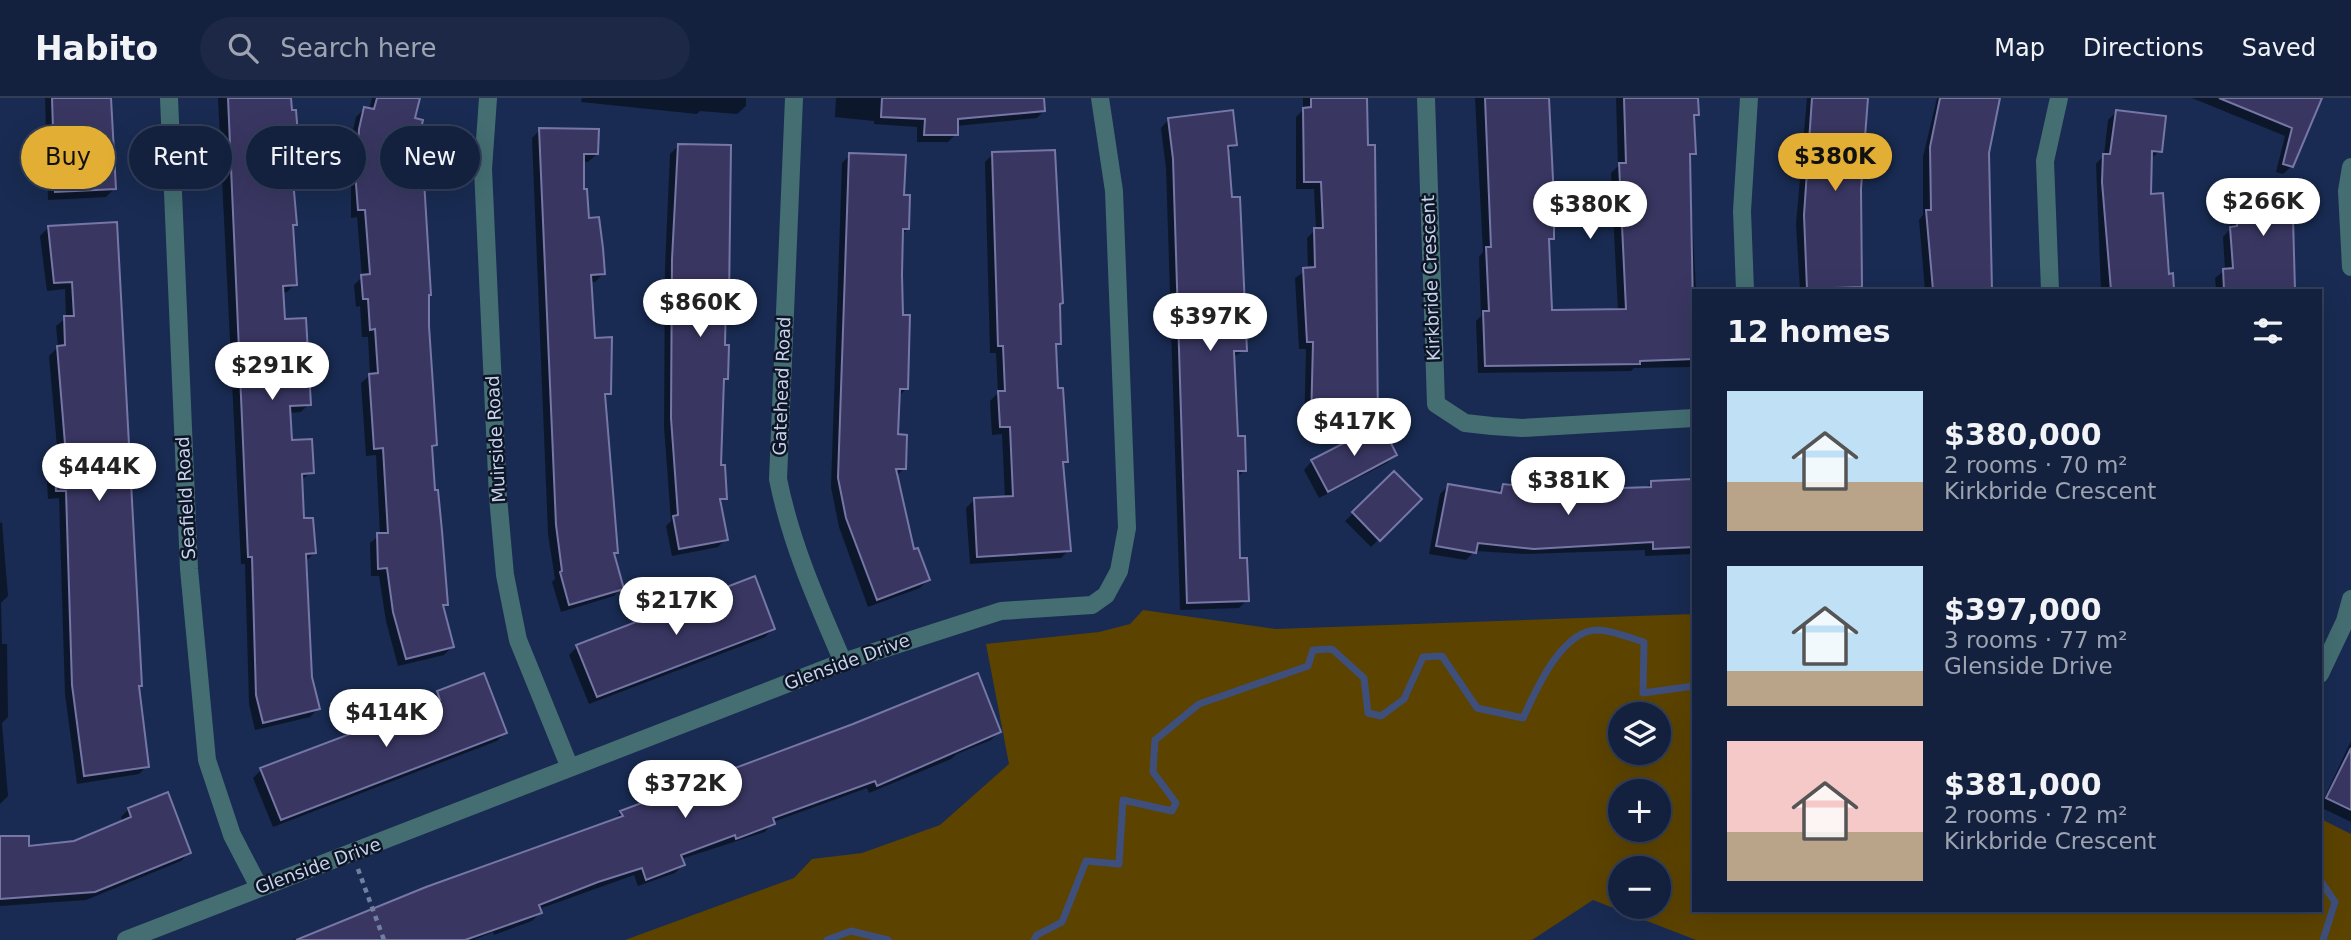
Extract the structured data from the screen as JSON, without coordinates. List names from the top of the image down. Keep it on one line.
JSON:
{"streets":{"street":["Kirkbride Crescent","Gatehead Road","Muirside Road","Seafield Road","Glenside Drive"]},"crossings":[["Gatehead Road","Glenside Drive"],["Muirside Road","Glenside Drive"],["Seafield Road","Glenside Drive"]],"page":{"header":"Habito","search":"Search here","nav":["Map","Directions","Saved"],"chip":["Buy","Rent","Filters","New"],"price":["$380K","$266K","$380K","$860K","$397K","$291K","$417K","$444K","$381K","$217K","$414K","$372K"],"heading":"12 homes","list":[{"name":"$380,000","note":"2 rooms · 70 m² · Kirkbride Crescent"},{"name":"$397,000","note":"3 rooms · 77 m² · Glenside Drive"},{"name":"$381,000","note":"2 rooms · 72 m² · Kirkbride Crescent"}],"map_buttons":["+","−"]}}
